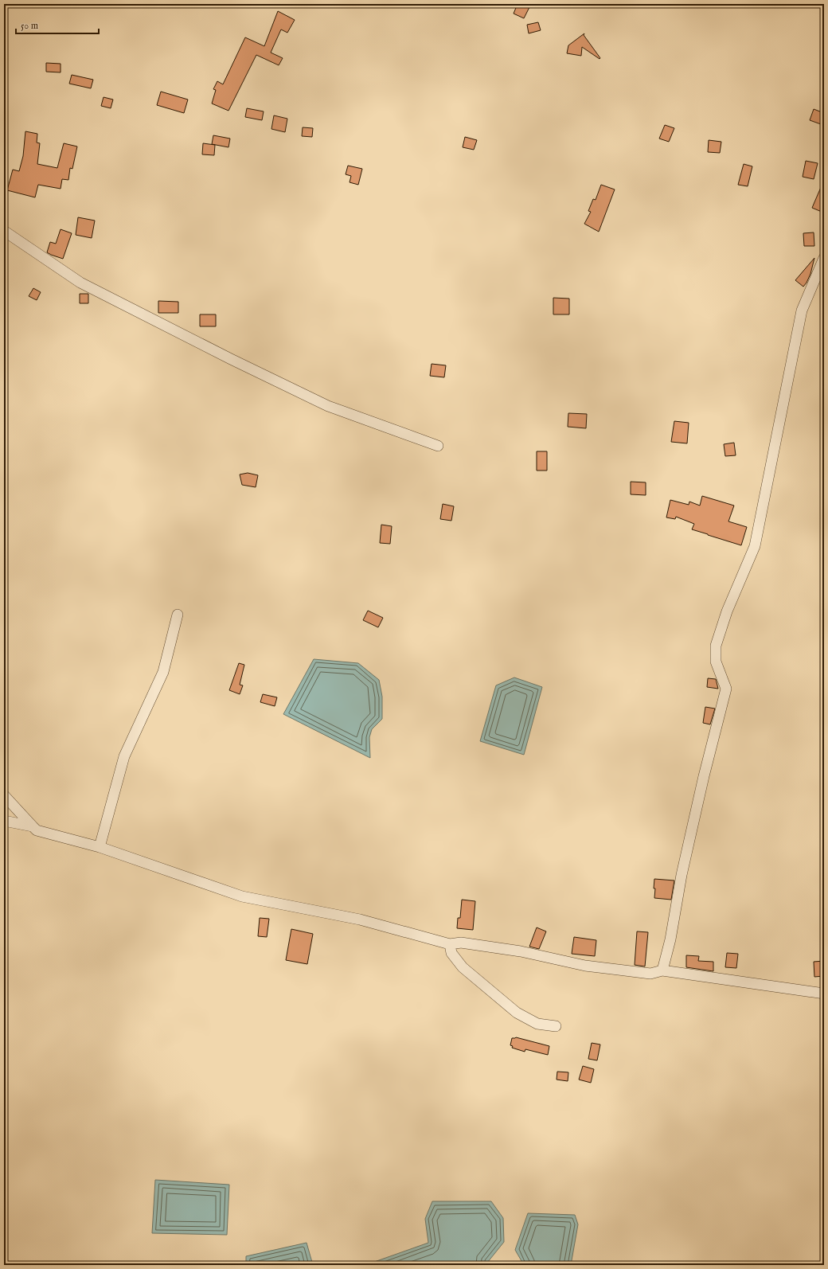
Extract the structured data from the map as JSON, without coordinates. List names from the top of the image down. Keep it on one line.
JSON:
{"scale_bar":"50 m"}
